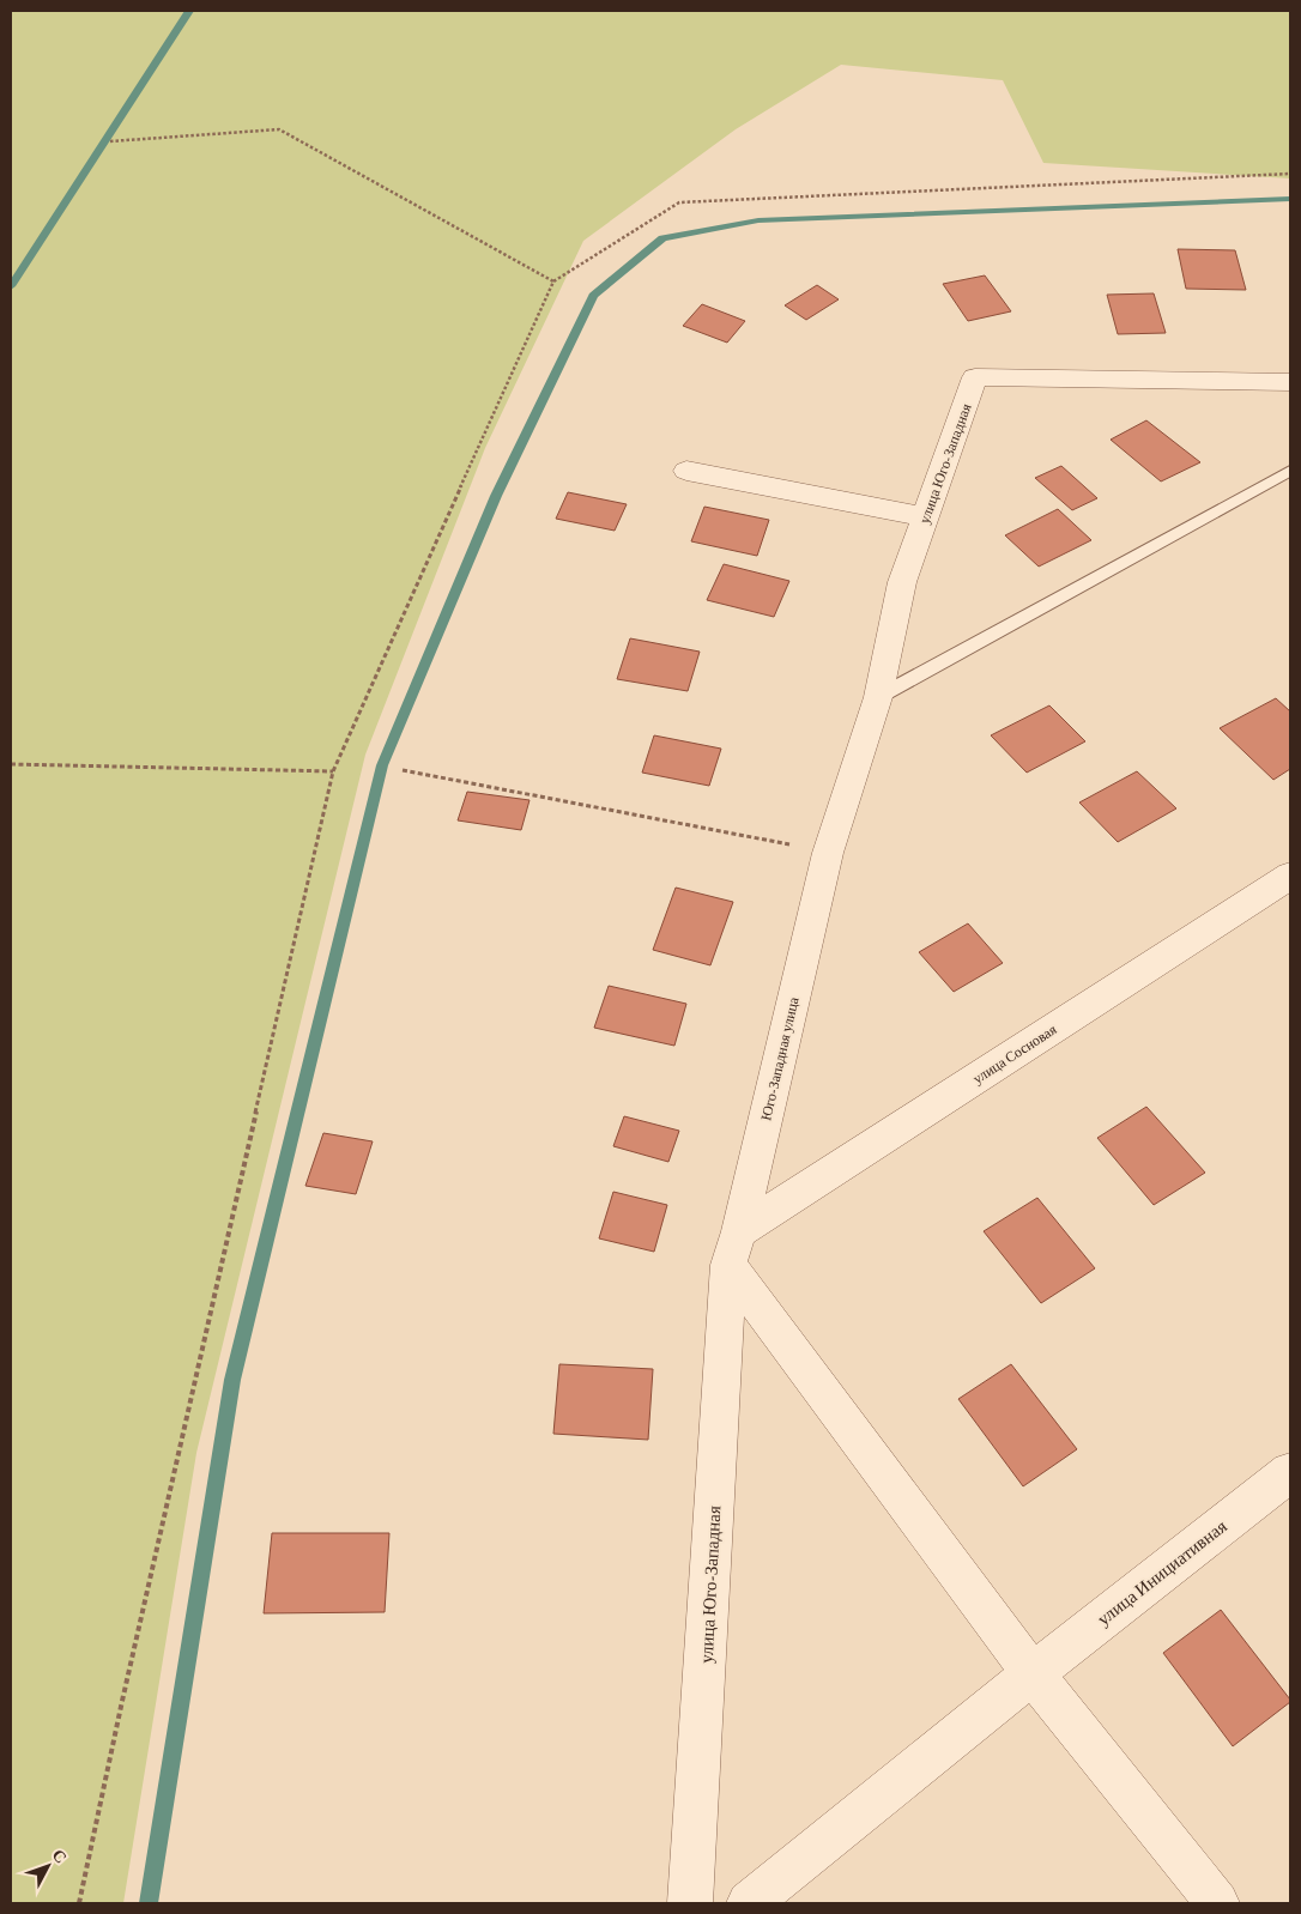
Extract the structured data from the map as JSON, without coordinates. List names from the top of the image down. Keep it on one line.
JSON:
{"streets":{"street":["улица Юго-Западная","улица Сосновая","Юго-Западная улица","улица Инициативная"]},"crossings":[["улица Юго-Западная","улица Сосновая"],["улица Юго-Западная","Юго-Западная улица"],["улица Сосновая","Юго-Западная улица"]],"north":"top right"}
